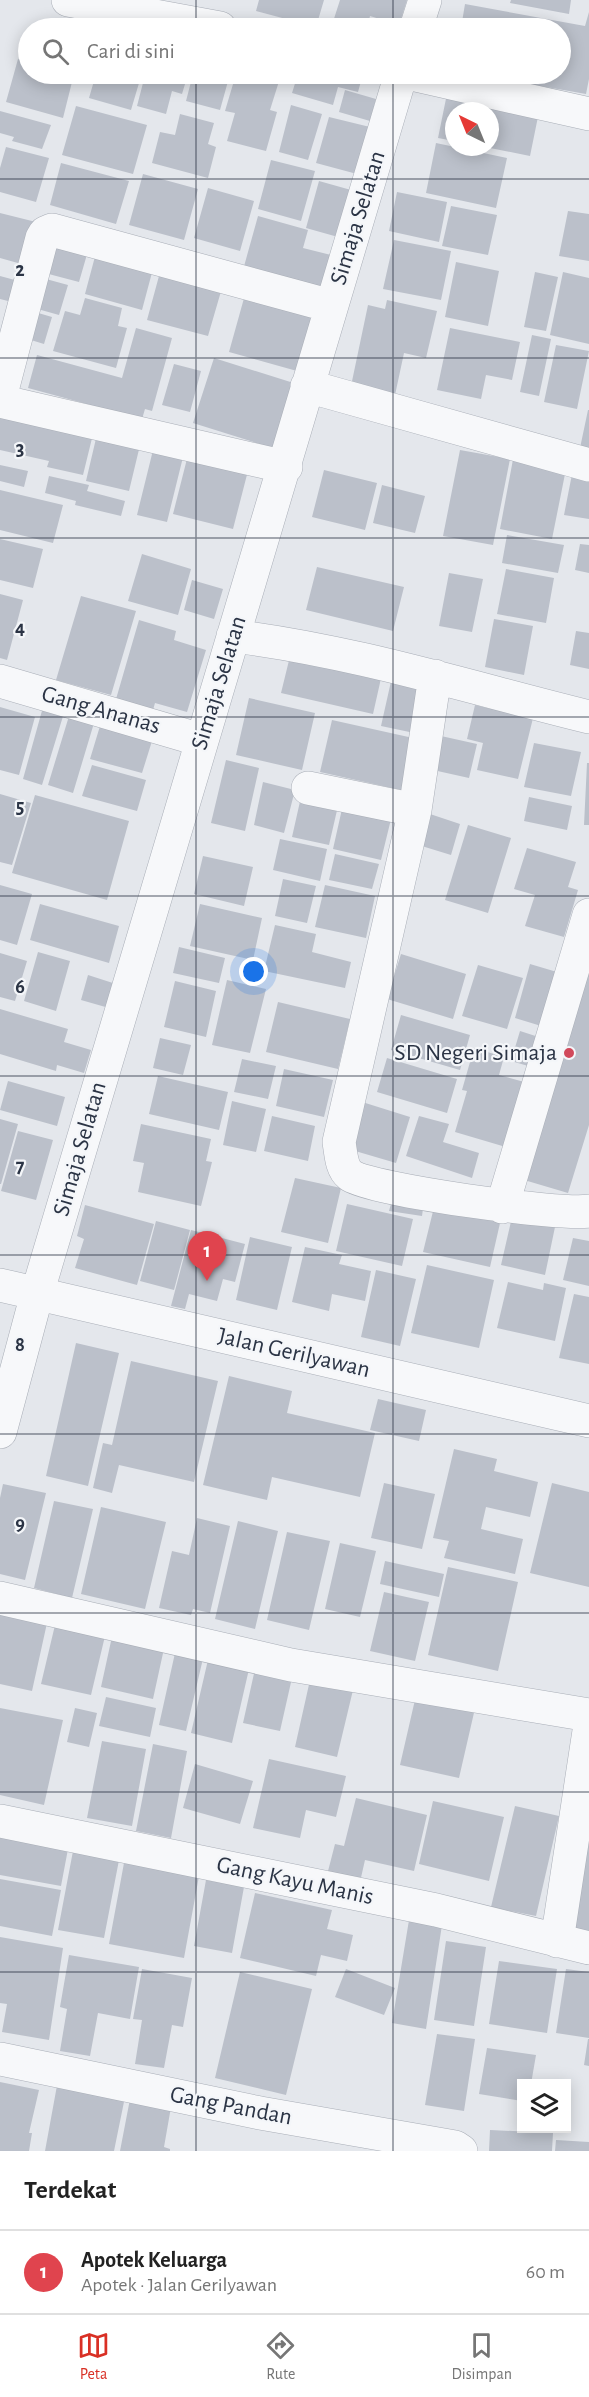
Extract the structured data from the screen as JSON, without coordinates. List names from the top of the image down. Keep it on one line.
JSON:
{"streets":{"street":["Simaja Selatan","Gang Ananas","Jalan Gerilyawan","Gang Kayu Manis","Gang Pandan"]},"crossings":[["Simaja Selatan","Gang Ananas"],["Simaja Selatan","Jalan Gerilyawan"]],"places":["SD Negeri Simaja"],"north":"top left","page":{"search":"Cari di sini","pins":"1","heading":"Terdekat","list":[{"mark":"1","name":"Apotek Keluarga","note":"Apotek · Jalan Gerilyawan","value":"60 m"}],"nav":["Peta","Rute","Disimpan"]},"grid":{"rows":["2","3","4","5","6","7","8","9"]}}
